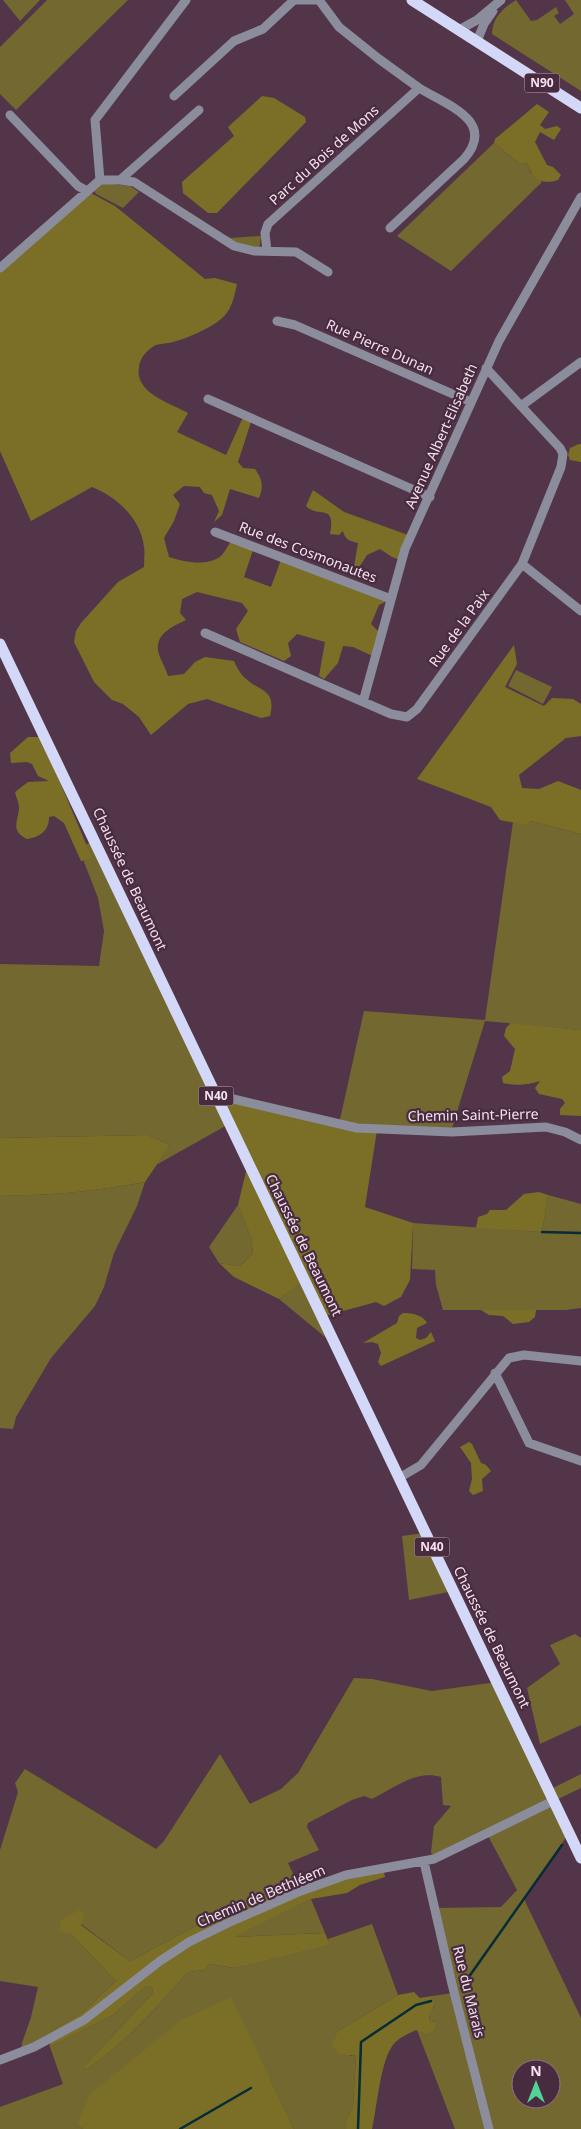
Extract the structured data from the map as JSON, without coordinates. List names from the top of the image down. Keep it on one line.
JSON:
{"streets":{"main road":["N90","Chaussée de Beaumont","N40"],"street":["Parc du Bois de Mons","Rue Pierre Dunan","Avenue Albert-Elisabeth","Rue des Cosmonautes","Rue de la Paix","Chemin Saint-Pierre","Chemin de Bethléem","Rue du Marais"]},"crossings":[["Rue Pierre Dunan","Avenue Albert-Elisabeth"],["Avenue Albert-Elisabeth","Rue des Cosmonautes"],["Avenue Albert-Elisabeth","Rue de la Paix"],["Chaussée de Beaumont","Chemin Saint-Pierre"],["Chaussée de Beaumont","Chemin de Bethléem"],["Chemin de Bethléem","Rue du Marais"]],"north":"top"}
